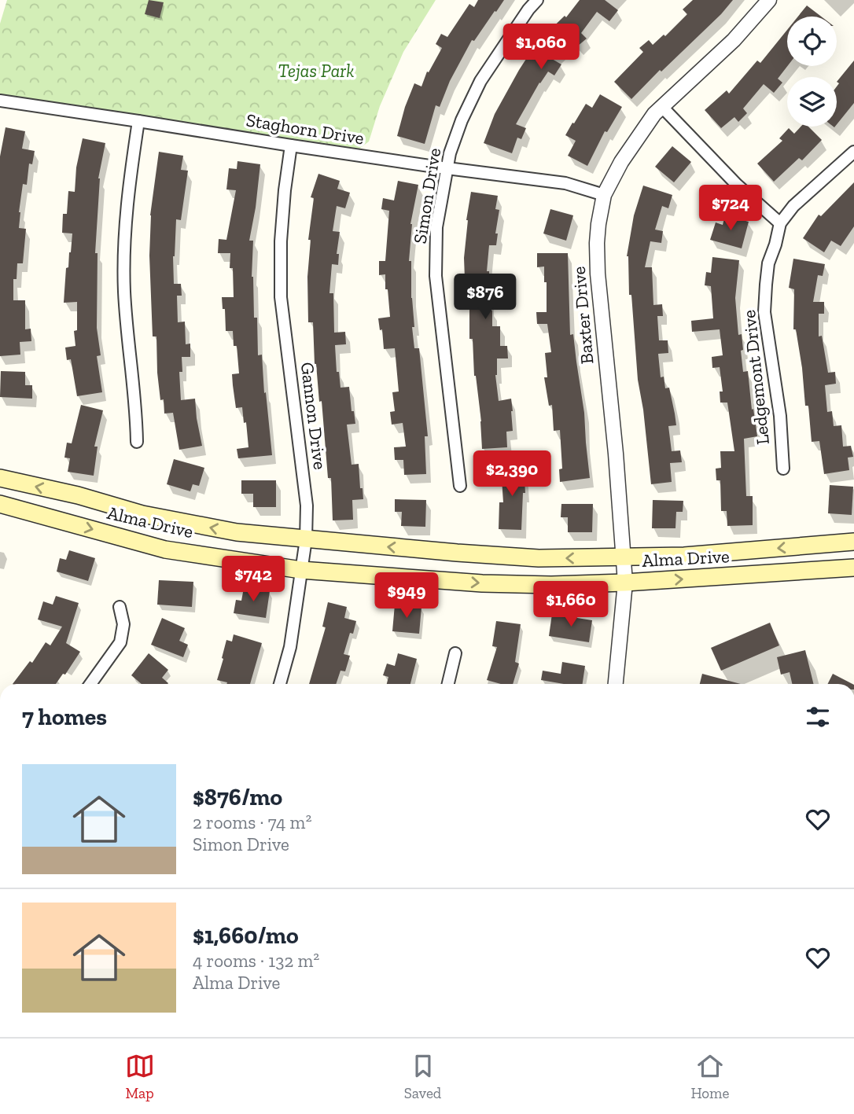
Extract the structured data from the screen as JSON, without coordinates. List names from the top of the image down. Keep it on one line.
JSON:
{"streets":{"main road":["Alma Drive"],"street":["Staghorn Drive","Simon Drive","Baxter Drive","Ledgemont Drive","Gannon Drive"]},"crossings":[["Staghorn Drive","Simon Drive"],["Staghorn Drive","Baxter Drive"],["Staghorn Drive","Gannon Drive"],["Baxter Drive","Alma Drive"],["Gannon Drive","Alma Drive"]],"parks":["Tejas Park"],"page":{"price":["$1,060","$724","$876","$2,390","$742","$949","$1,660"],"heading":"7 homes","list":[{"name":"$876/mo","note":"2 rooms · 74 m² · Simon Drive"},{"name":"$1,660/mo","note":"4 rooms · 132 m² · Alma Drive"}],"tabs":["Map","Saved","Home"]}}
